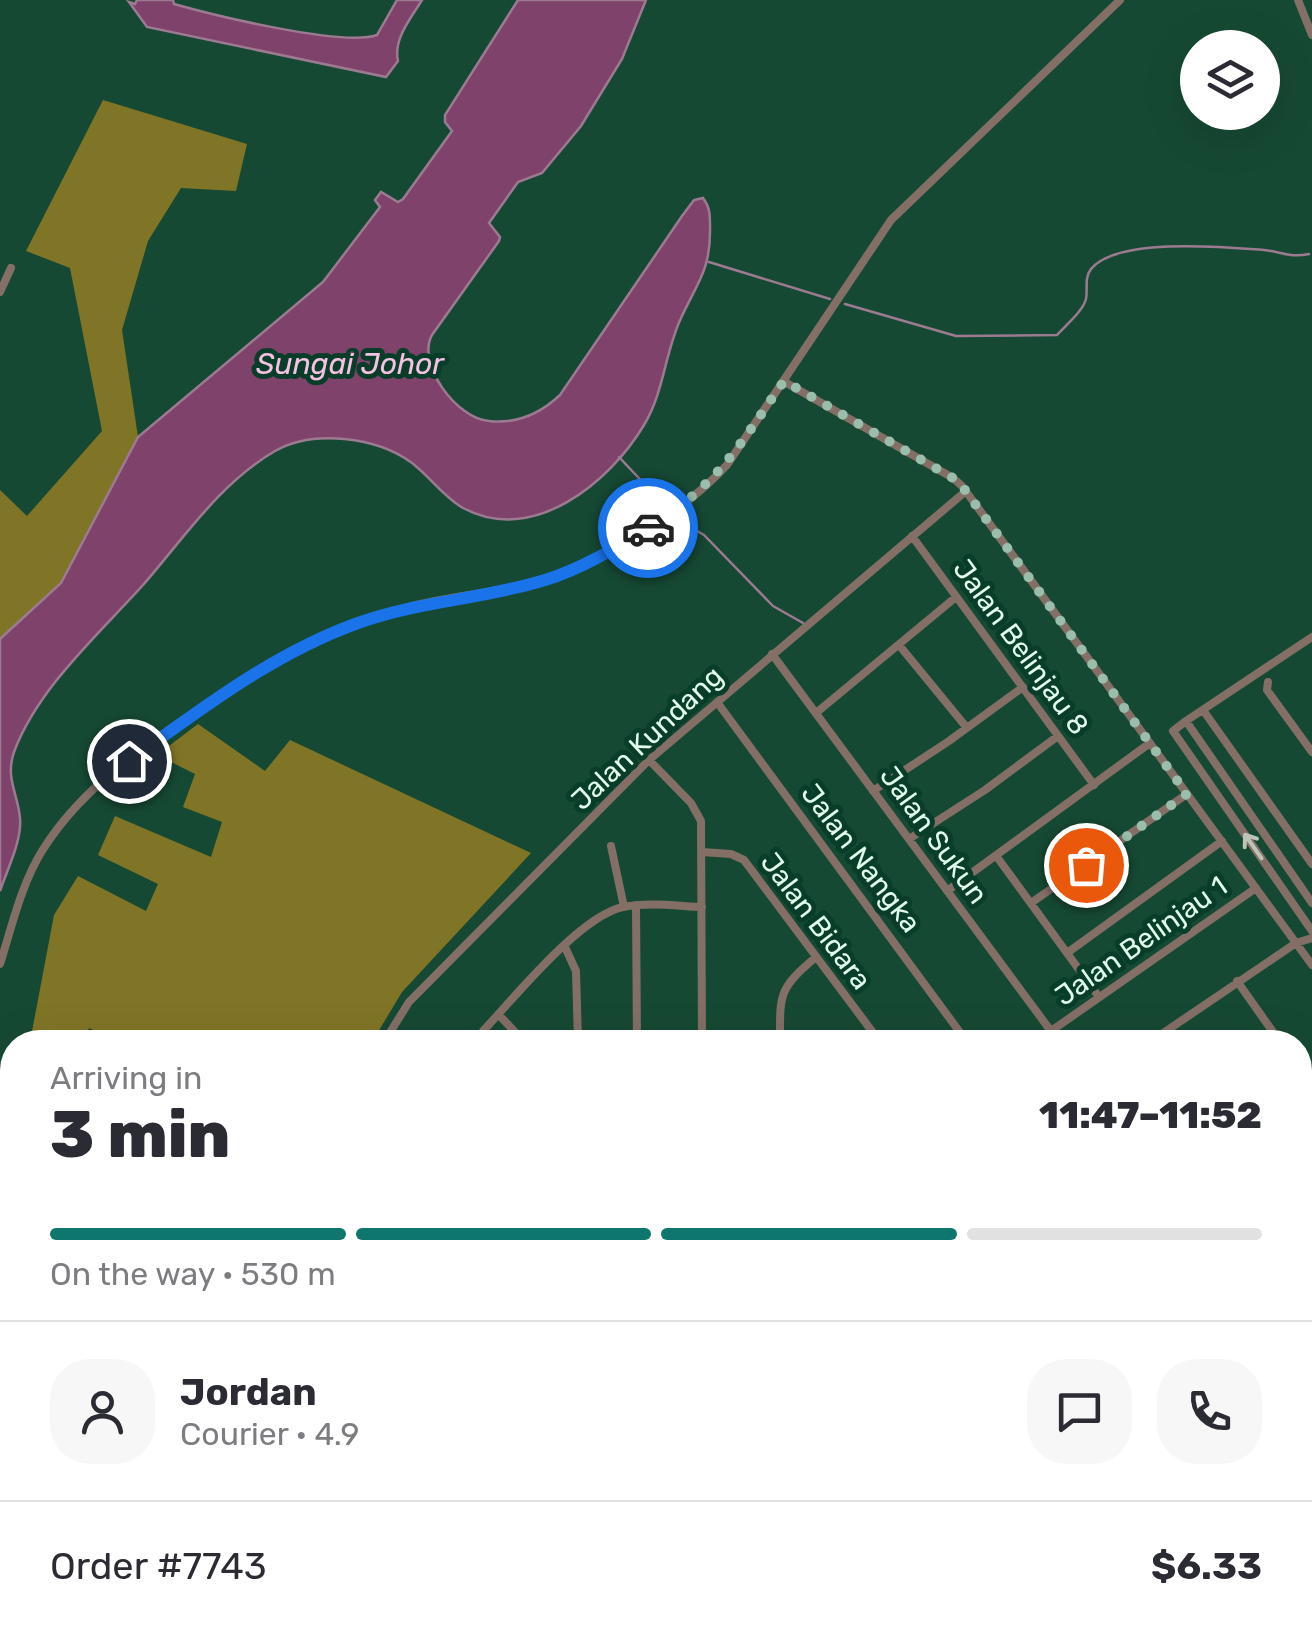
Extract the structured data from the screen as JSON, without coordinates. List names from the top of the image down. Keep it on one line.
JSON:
{"streets":{"street":["Jalan Belinjau 8","Jalan Kundang","Jalan Sukun","Jalan Nangka","Jalan Bidara","Jalan Belinjau 1"]},"crossings":[["Jalan Belinjau 8","Jalan Kundang"],["Jalan Kundang","Jalan Sukun"],["Jalan Kundang","Jalan Nangka"]],"water":["Sungai Johor"],"page":{"heading":["3 min","Arriving in","11:47–11:52"],"panel":["Jordan","Courier · 4.9","Order #7743","$6.33"],"bar":"On the way · 530 m"}}
